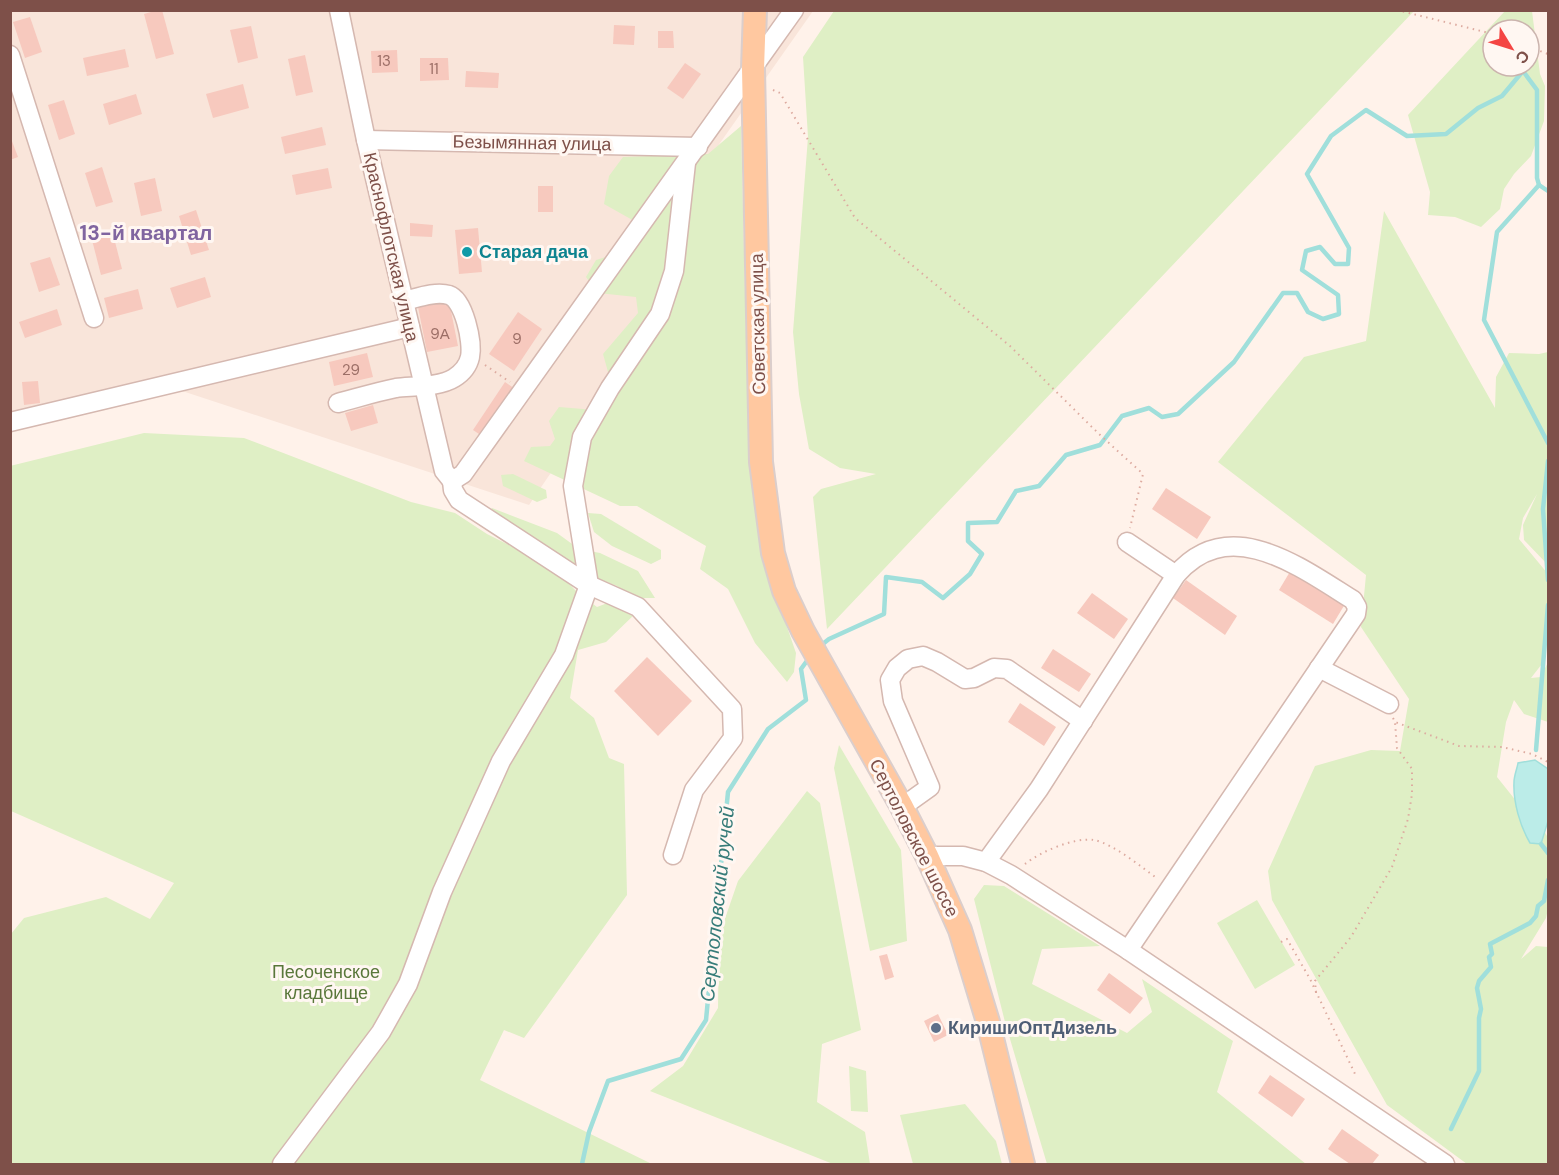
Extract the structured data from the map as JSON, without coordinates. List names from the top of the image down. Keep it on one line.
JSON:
{"streets":{"main road":["Советская улица","Сертоловское шоссе"],"street":["Безымянная улица","Краснофлотская улица"]},"crossings":[["Безымянная улица","Краснофлотская улица"],["Советская улица","Сертоловское шоссе"]],"districts":["13-й квартал"],"water":["Сертоловский ручей"],"parks":["Песоченское кладбище"],"places":["Старая дача","КиришиОптДизель"],"house_numbers":["13","11","9А","9","29"],"north":"bottom right"}
